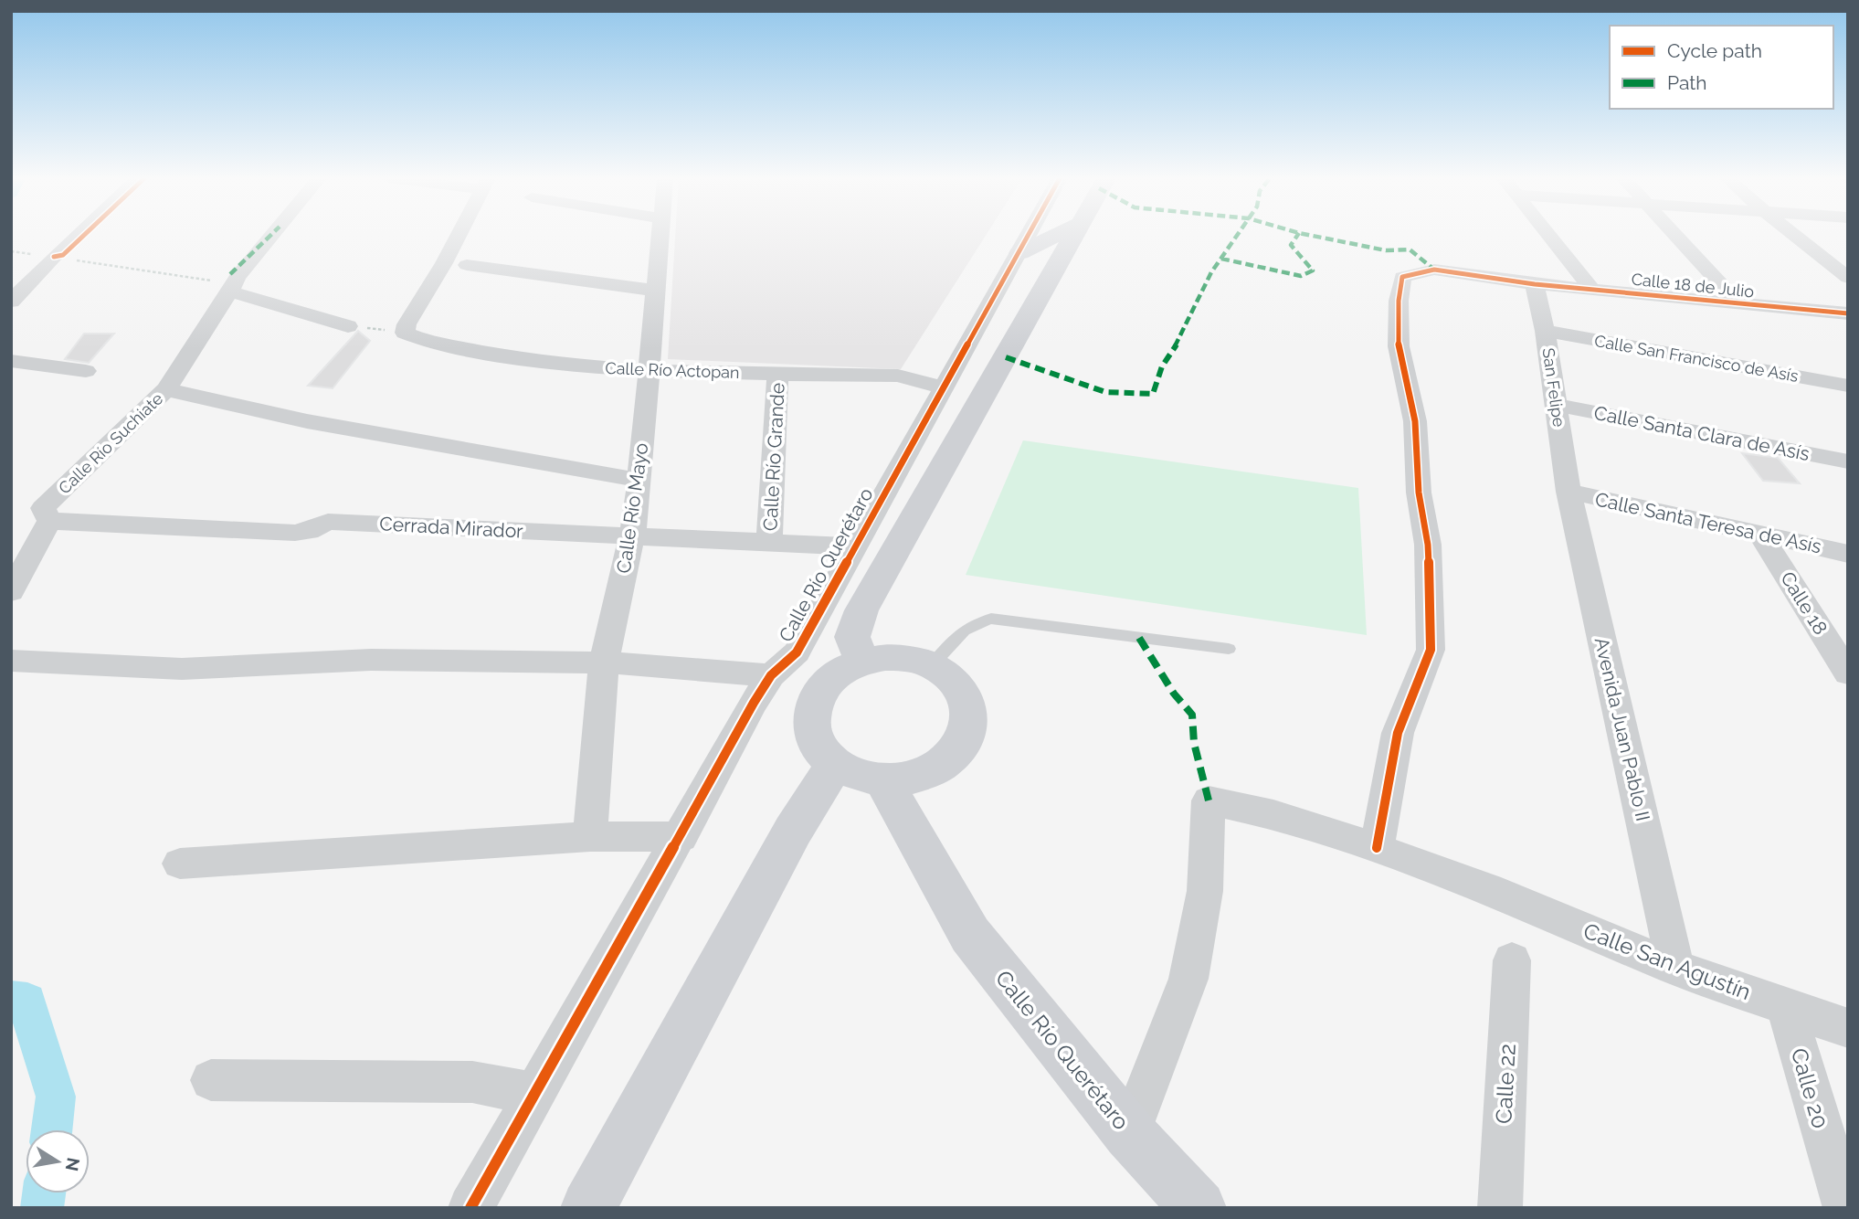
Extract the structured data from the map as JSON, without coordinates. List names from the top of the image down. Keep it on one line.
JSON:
{"streets":{"main road":["Calle Río Querétaro"],"street":["Calle 18 de Julio","Calle San Francisco de Asís","Calle Río Actopan","San Felipe","Calle Santa Clara de Asís","Calle Río Suchiate","Calle Río Grande","Calle Río Mayo","Calle Santa Teresa de Asís","Cerrada Mirador","Calle 18","Avenida Juan Pablo II","Calle San Agustín","Calle 22","Calle 20"]},"crossings":[["Calle 18 de Julio","San Felipe"],["Calle 18 de Julio","Calle San Agustín"],["Calle San Francisco de Asís","San Felipe"],["Calle Río Actopan","Calle Río Grande"],["Calle Río Actopan","Calle Río Mayo"],["Calle Río Actopan","Calle Río Querétaro"],["San Felipe","Calle Santa Clara de Asís"],["San Felipe","Calle Santa Teresa de Asís"],["San Felipe","Avenida Juan Pablo II"],["Calle Río Suchiate","Cerrada Mirador"],["Calle Río Grande","Cerrada Mirador"],["Calle Río Mayo","Cerrada Mirador"],["Calle Santa Teresa de Asís","Calle 18"],["Calle Santa Teresa de Asís","Avenida Juan Pablo II"],["Cerrada Mirador","Calle Río Querétaro"],["Calle Río Querétaro","Calle San Agustín"],["Avenida Juan Pablo II","Calle San Agustín"],["Calle San Agustín","Calle 20"]],"legend":["Cycle path","Path"],"north":"right"}
